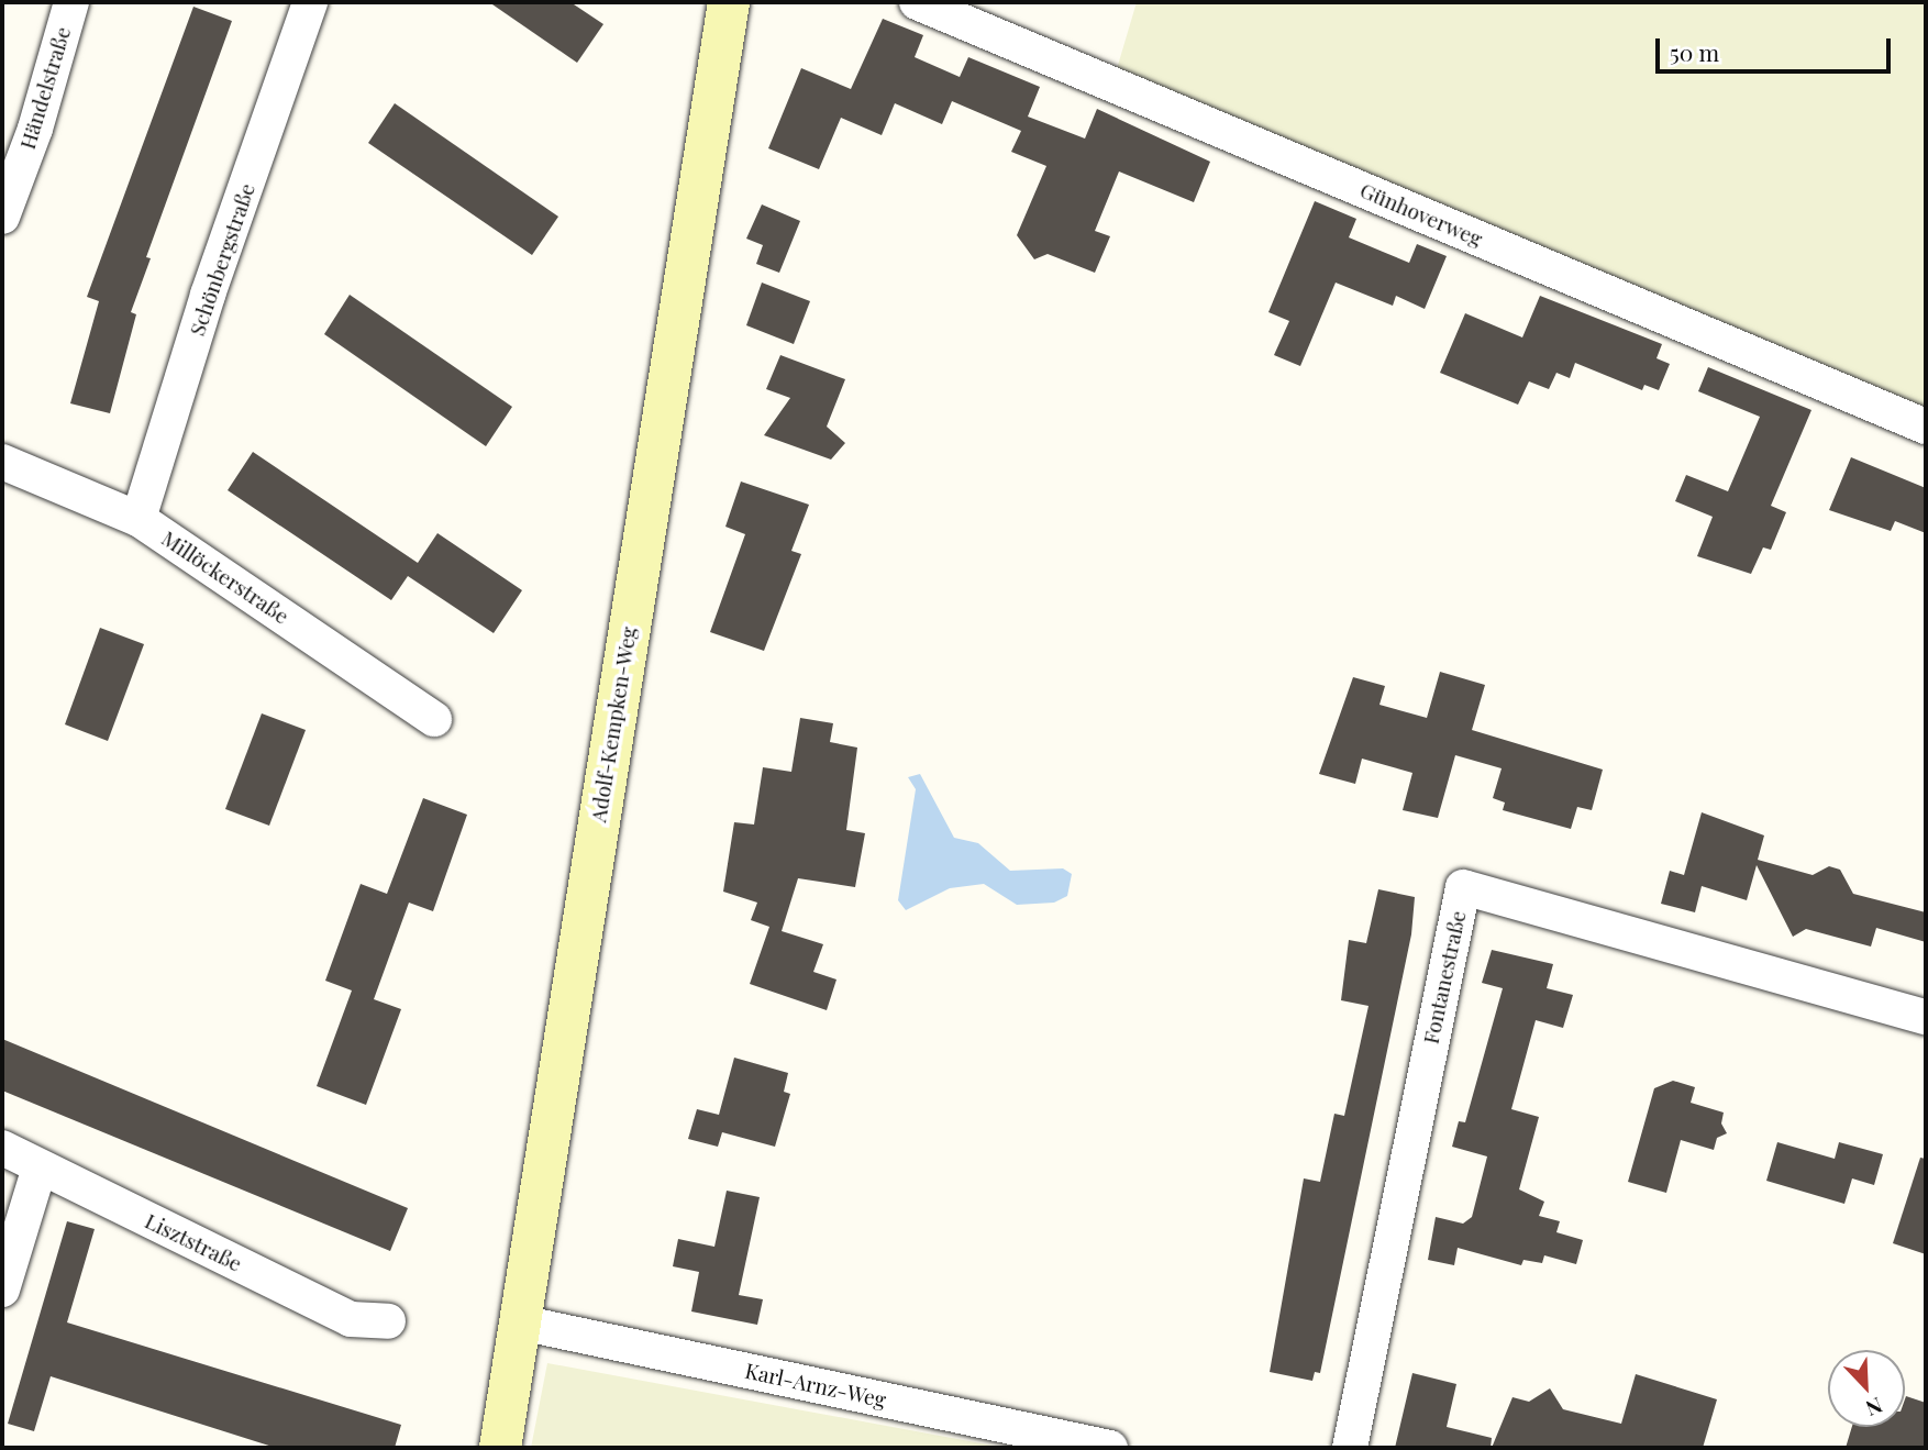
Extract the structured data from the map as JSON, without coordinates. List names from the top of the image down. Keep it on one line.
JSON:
{"streets":{"main road":["Adolf-Kempken-Weg"],"street":["Händelstraße","Günhoverweg","Schönbergstraße","Millöckerstraße","Fontanestraße","Lisztstraße","Karl-Arnz-Weg"]},"crossings":[["Schönbergstraße","Millöckerstraße"],["Adolf-Kempken-Weg","Karl-Arnz-Weg"]],"scale_bar":"50 m","north":"bottom right"}
